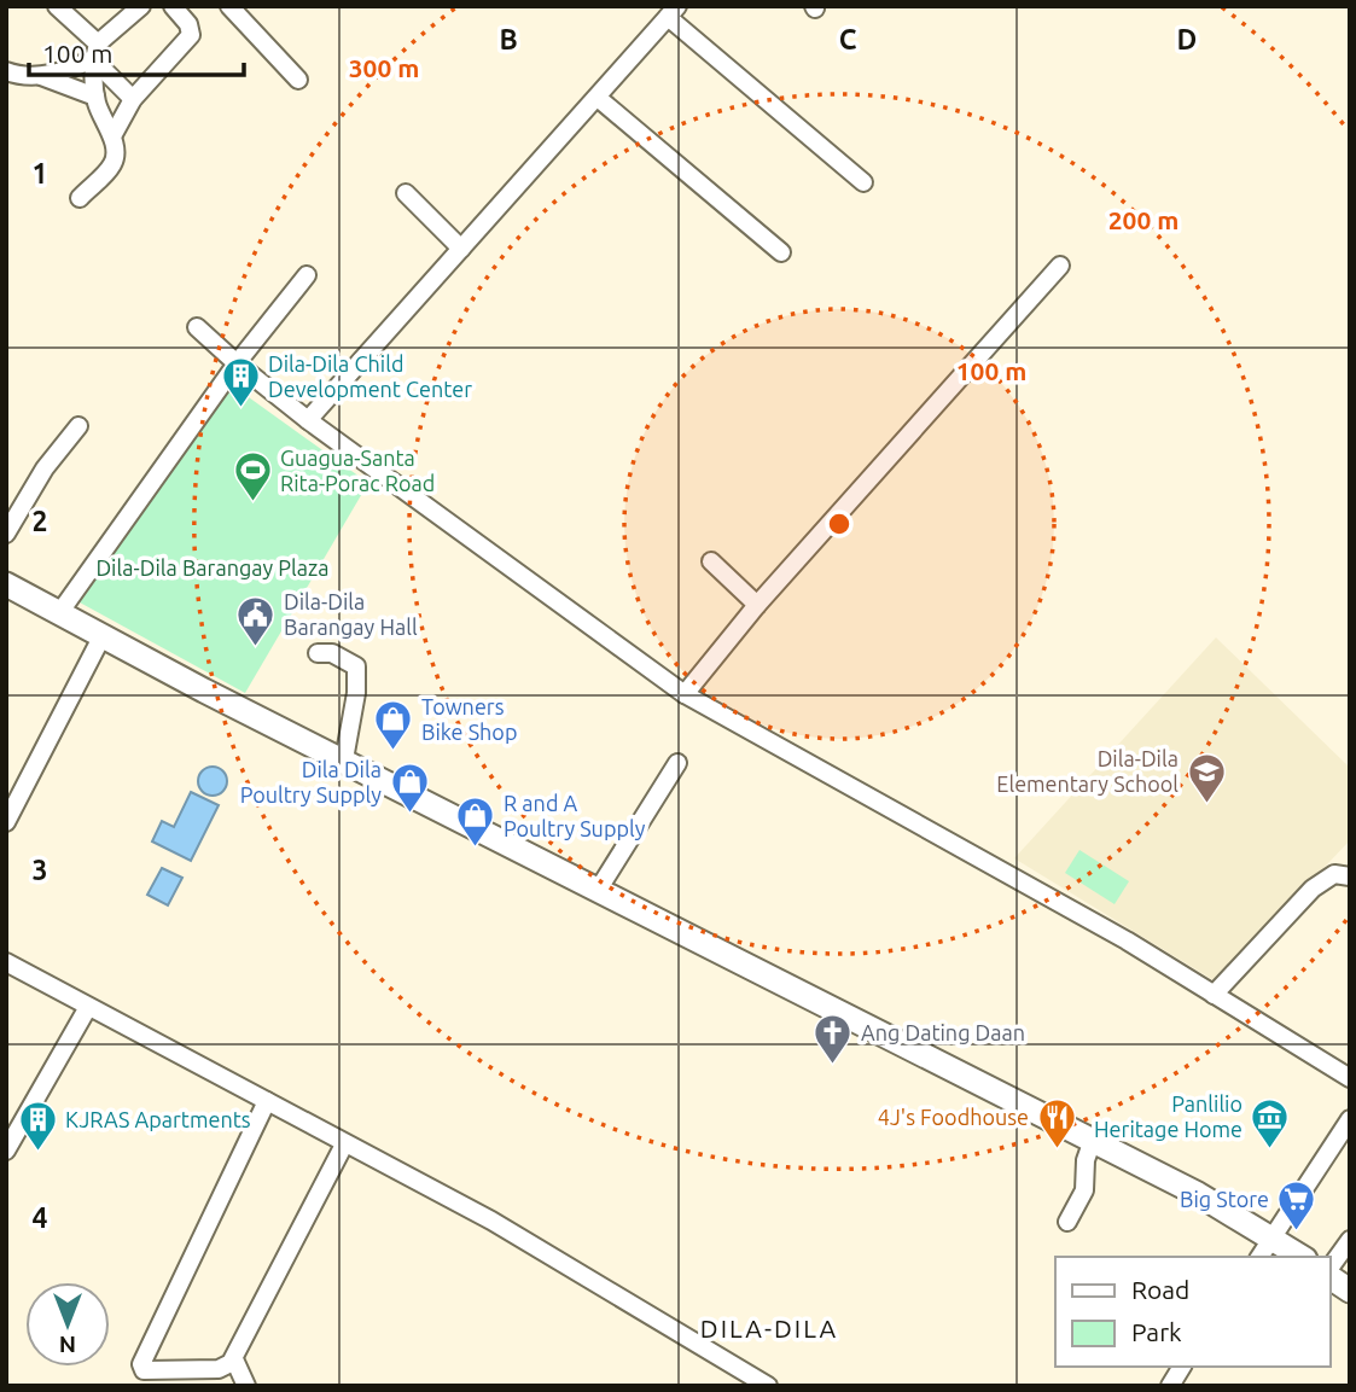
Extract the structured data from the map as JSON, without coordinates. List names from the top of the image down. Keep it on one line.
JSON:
{"districts":["DILA-DILA"],"parks":["Dila-Dila Barangay Plaza"],"places":{"building":["Dila-Dila Child Development Center","KJRAS Apartments"],"sports":["Guagua-Santa Rita-Porac Road"],"public building":["Dila-Dila Barangay Hall"],"shop":["Towners Bike Shop","Dila Dila Poultry Supply","R and A Poultry Supply"],"school or university":["Dila-Dila Elementary School"],"church":["Ang Dating Daan"],"museum":["Panlilio Heritage Home"],"restaurant":["4J's Foodhouse"],"supermarket":["Big Store"]},"legend":["Road","Park"],"scale_bar":"100 m","north":"bottom","grid":{"columns":["B","C","D"],"rows":["1","2","3","4"]},"rings":["300 m","200 m","100 m"]}
